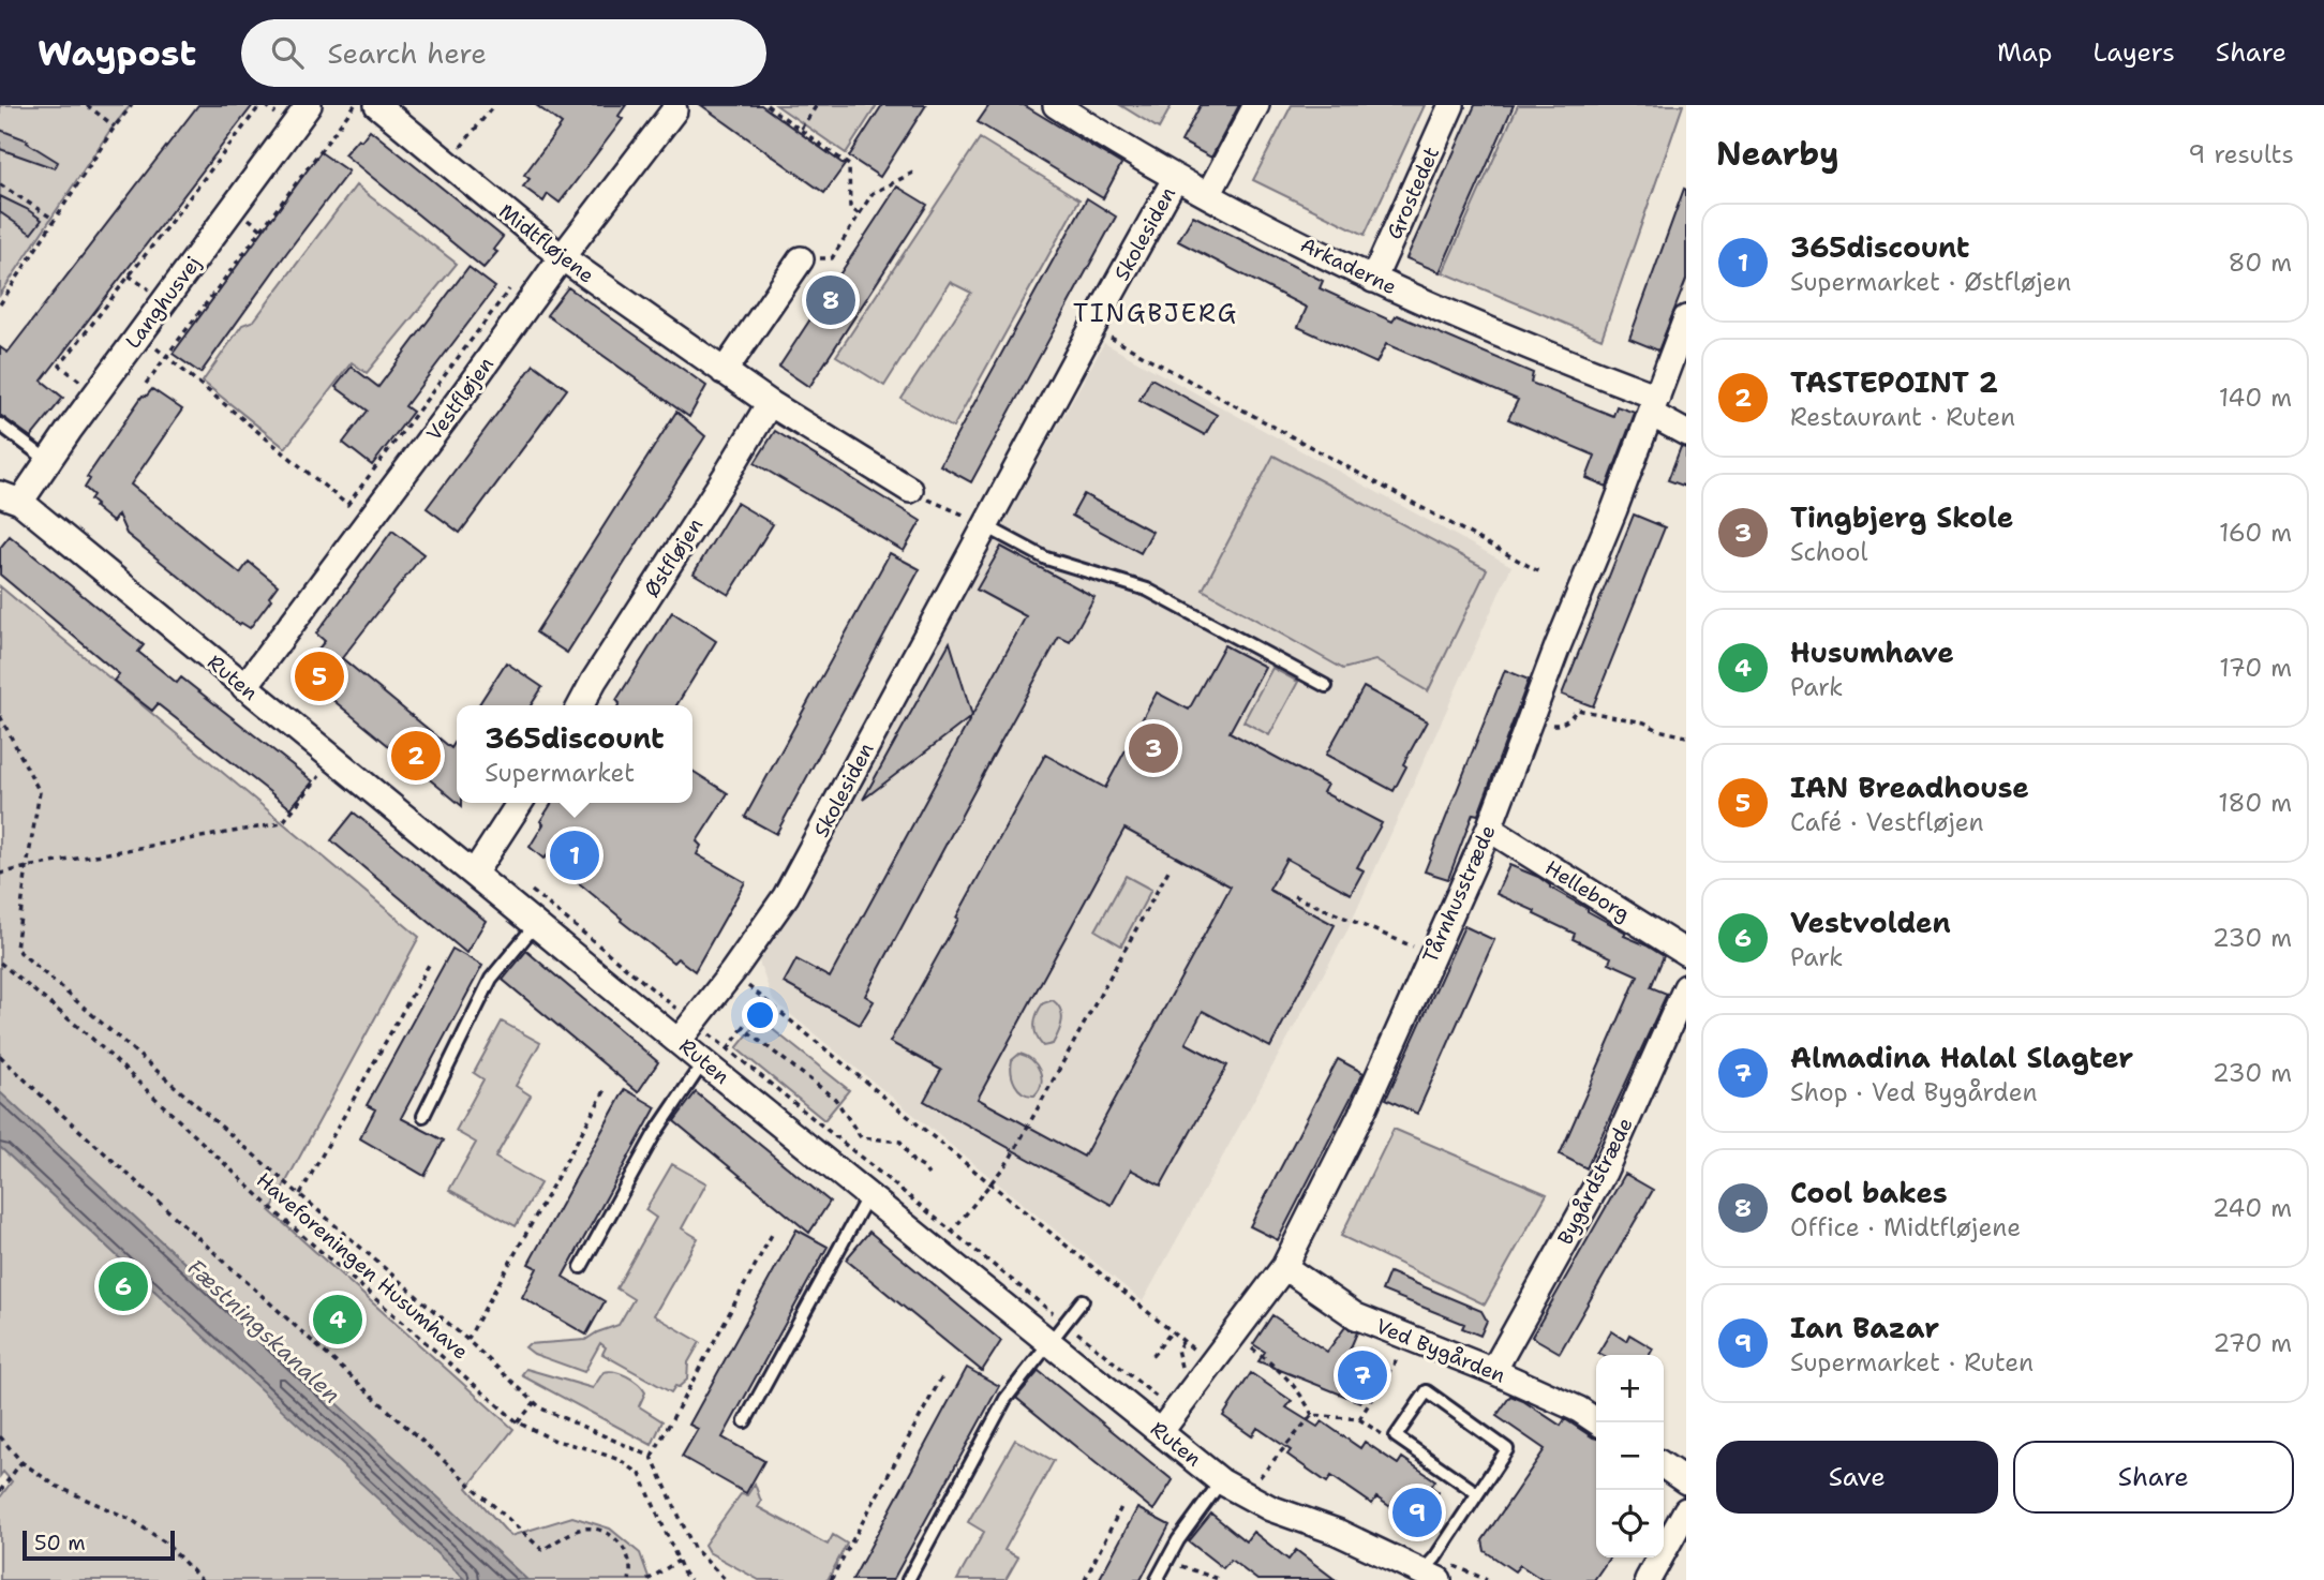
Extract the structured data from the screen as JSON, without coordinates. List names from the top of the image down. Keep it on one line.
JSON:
{"streets":{"street":["Grostedet","Skolesiden","Midtfløjene","Arkaderne","Langhusvej","Vestfløjen","Østfløjen","Ruten","Helleborg","Tårnhusstræde","Bygårdstræde","Ved Bygården"],"path":["Haveforeningen Husumhave"]},"crossings":[["Grostedet","Arkaderne"],["Skolesiden","Arkaderne"],["Skolesiden","Ruten"],["Midtfløjene","Vestfløjen"],["Midtfløjene","Østfløjen"],["Arkaderne","Tårnhusstræde"],["Langhusvej","Ruten"],["Vestfløjen","Ruten"],["Ruten","Tårnhusstræde"],["Helleborg","Tårnhusstræde"],["Tårnhusstræde","Ved Bygården"],["Bygårdstræde","Ved Bygården"]],"districts":["TINGBJERG"],"water":["Fæstningskanalen"],"scale_bar":"50 m","page":{"header":"Waypost","search":"Search here","nav":["Map","Layers","Share"],"heading":["Nearby","9 results"],"list":[{"mark":"1","name":"365discount","note":"Supermarket · Østfløjen","value":"80 m"},{"mark":"2","name":"TASTEPOINT 2","note":"Restaurant · Ruten","value":"140 m"},{"mark":"3","name":"Tingbjerg Skole","note":"School","value":"160 m"},{"mark":"4","name":"Husumhave","note":"Park","value":"170 m"},{"mark":"5","name":"IAN Breadhouse","note":"Café · Vestfløjen","value":"180 m"},{"mark":"6","name":"Vestvolden","note":"Park","value":"230 m"},{"mark":"7","name":"Almadina Halal Slagter","note":"Shop · Ved Bygården","value":"230 m"},{"mark":"8","name":"Cool bakes","note":"Office · Midtfløjene","value":"240 m"},{"mark":"9","name":"Ian Bazar","note":"Supermarket · Ruten","value":"270 m"}],"pins":["8","5","3","2","1","6","4","7","9"],"popup":["365discount","Supermarket"],"map_buttons":["+","−"],"buttons":["Save","Share"],"scale":"50 m"}}
